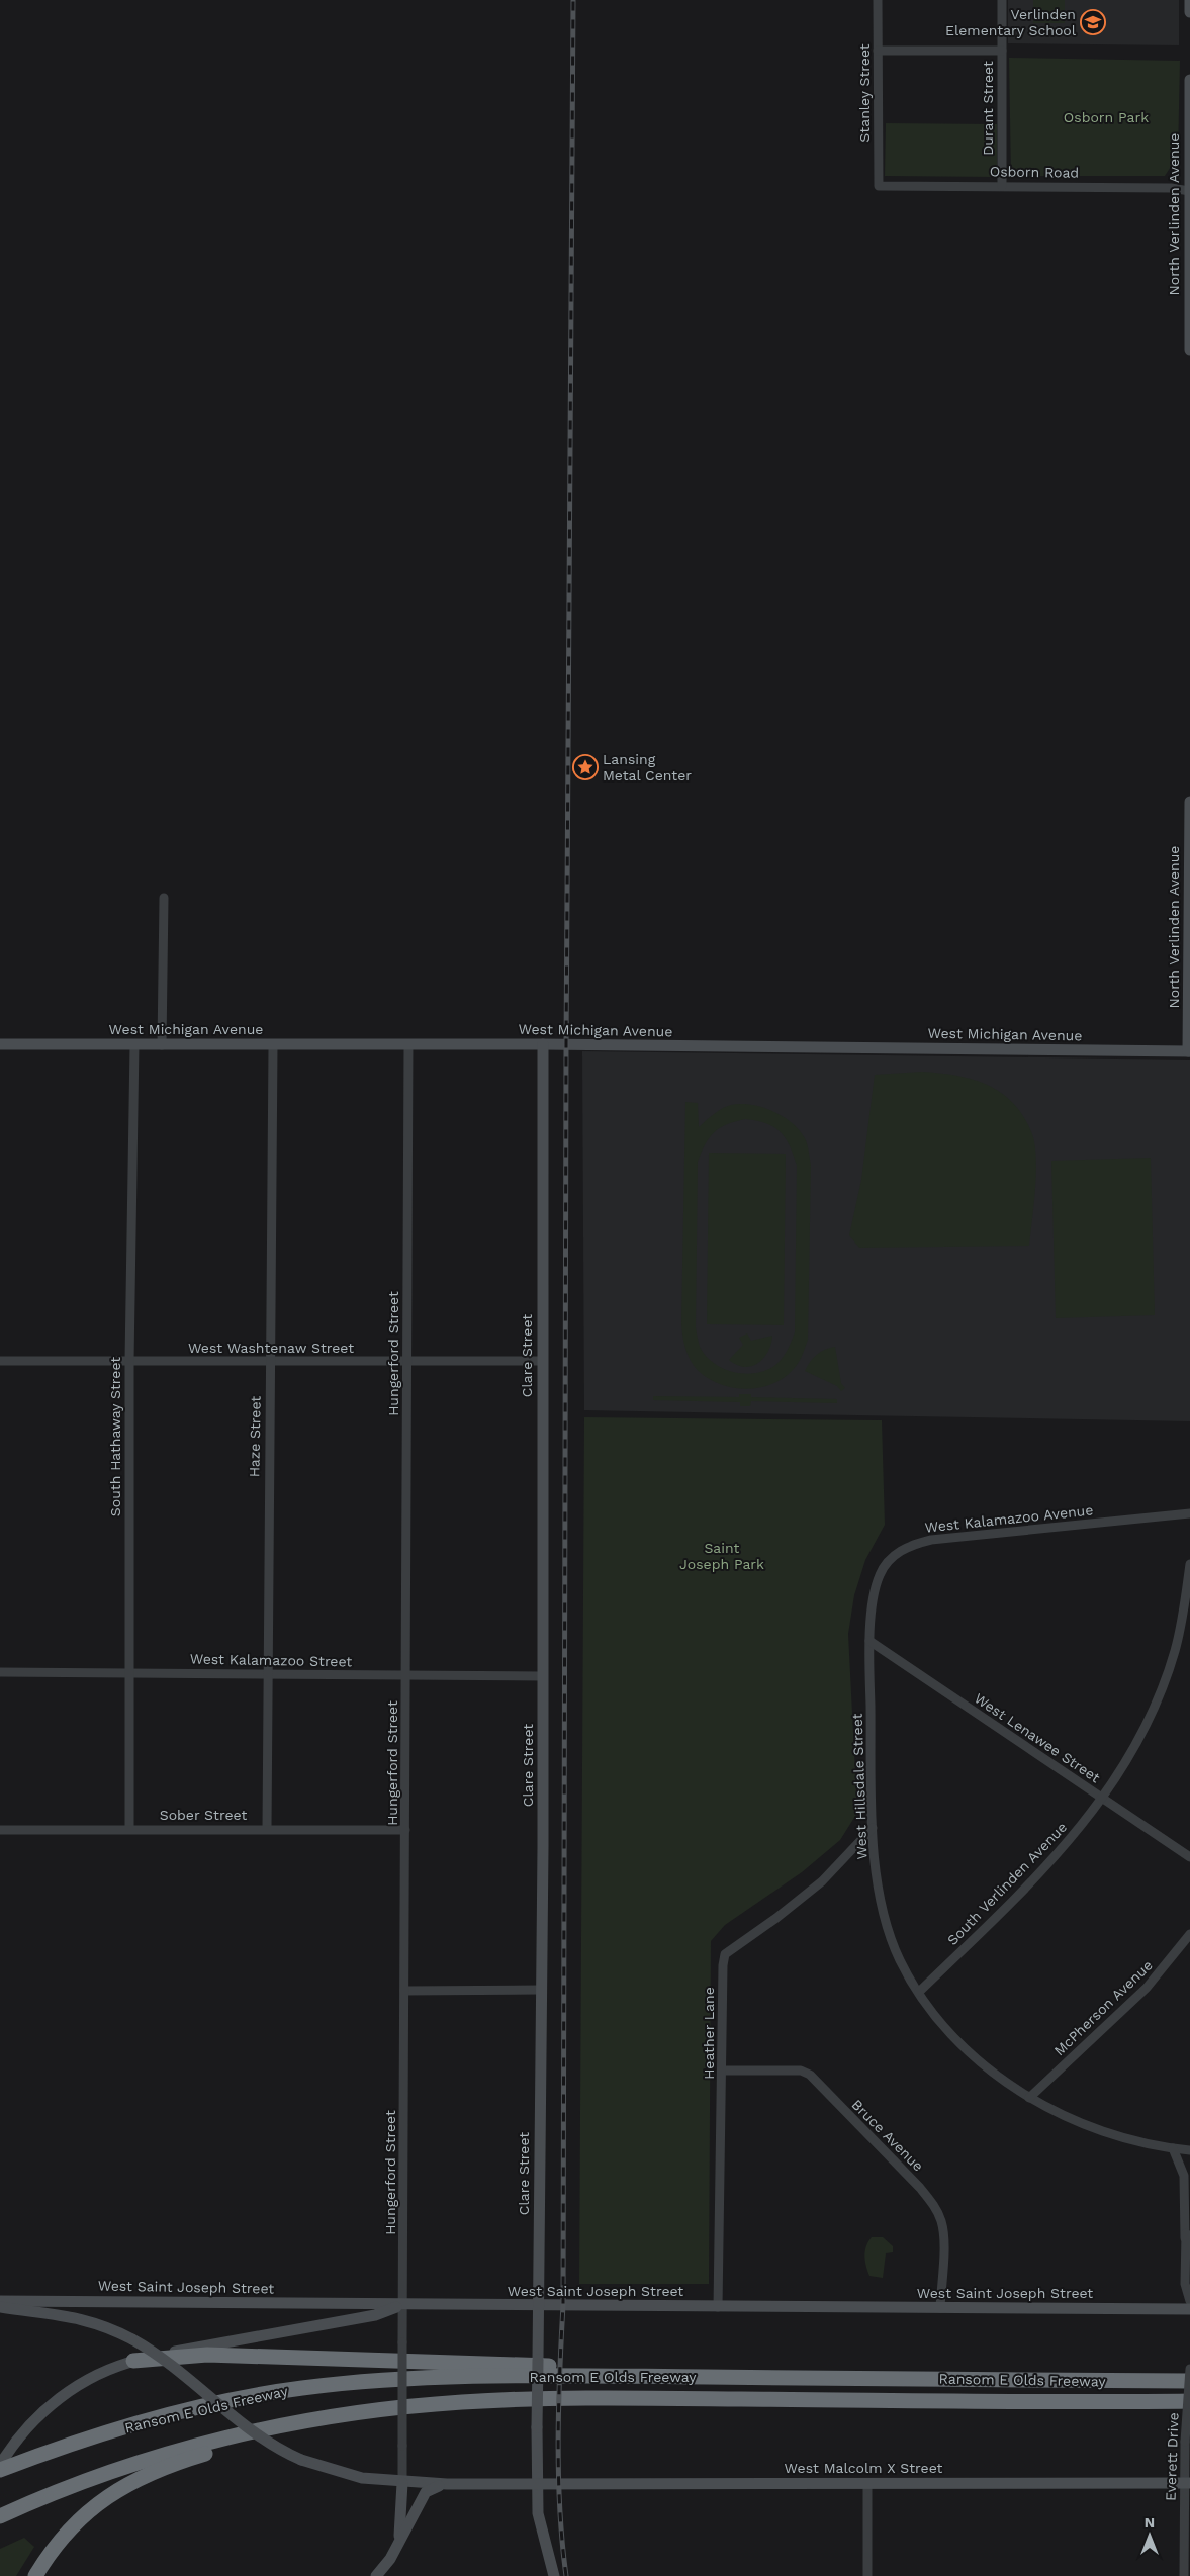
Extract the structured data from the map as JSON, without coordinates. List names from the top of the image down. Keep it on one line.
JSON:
{"streets":{"highway":["Ransom E Olds Freeway"],"street":["Stanley Street","Durant Street","Osborn Road","North Verlinden Avenue","West Michigan Avenue","West Washtenaw Street","Hungerford Street","Clare Street","South Hathaway Street","Haze Street","West Kalamazoo Avenue","West Kalamazoo Street","West Lenawee Street","West Hillsdale Street","Sober Street","South Verlinden Avenue","McPherson Avenue","Heather Lane","Bruce Avenue","West Saint Joseph Street","Everett Drive","West Malcolm X Street"]},"crossings":[["Stanley Street","Osborn Road"],["Durant Street","Osborn Road"],["Osborn Road","North Verlinden Avenue"],["North Verlinden Avenue","West Michigan Avenue"],["West Michigan Avenue","Hungerford Street"],["West Michigan Avenue","Clare Street"],["West Michigan Avenue","South Hathaway Street"],["West Michigan Avenue","Haze Street"],["West Washtenaw Street","Hungerford Street"],["West Washtenaw Street","Clare Street"],["West Washtenaw Street","South Hathaway Street"],["West Washtenaw Street","Haze Street"],["Hungerford Street","West Kalamazoo Street"],["Hungerford Street","Sober Street"],["Hungerford Street","West Saint Joseph Street"],["Hungerford Street","West Malcolm X Street"],["Clare Street","West Kalamazoo Street"],["Clare Street","West Saint Joseph Street"],["Clare Street","West Malcolm X Street"],["South Hathaway Street","West Kalamazoo Street"],["South Hathaway Street","Sober Street"],["Haze Street","West Kalamazoo Street"],["Haze Street","Sober Street"],["West Kalamazoo Avenue","West Lenawee Street"],["West Kalamazoo Avenue","West Hillsdale Street"],["West Lenawee Street","West Hillsdale Street"],["West Lenawee Street","South Verlinden Avenue"],["West Hillsdale Street","South Verlinden Avenue"],["West Hillsdale Street","McPherson Avenue"],["West Hillsdale Street","Heather Lane"],["Heather Lane","Bruce Avenue"],["Heather Lane","West Saint Joseph Street"],["Bruce Avenue","West Saint Joseph Street"],["Everett Drive","West Malcolm X Street"]],"parks":["Osborn Park","Saint Joseph Park"],"places":{"school or university":["Verlinden Elementary School"],"place":["Lansing Metal Center"]},"north":"top"}
